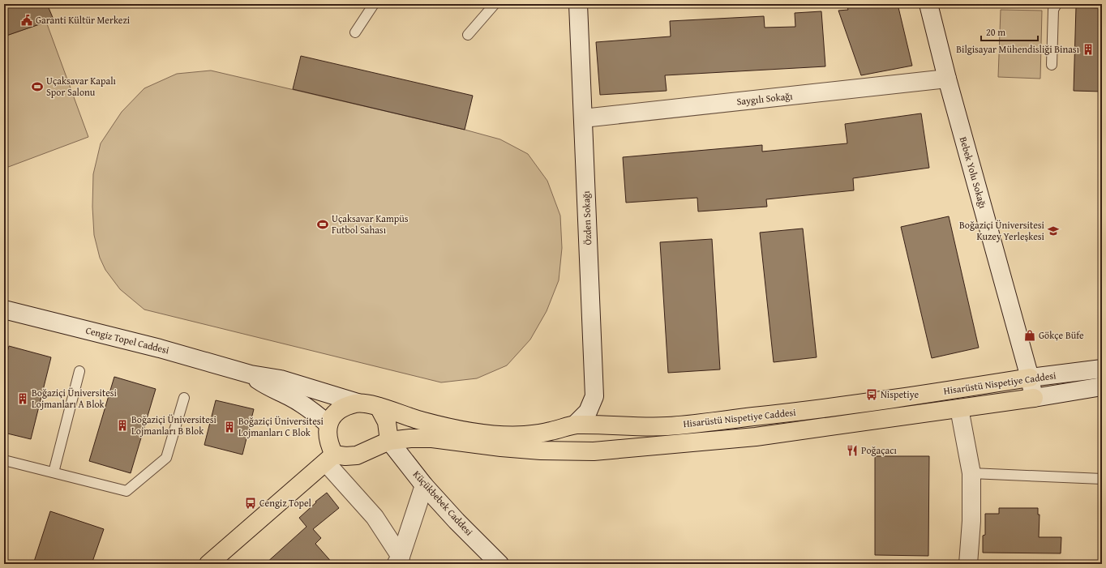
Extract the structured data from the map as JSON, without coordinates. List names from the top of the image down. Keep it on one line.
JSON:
{"streets":{"main road":["Hisarüstü Nispetiye Caddesi"],"street":["Saygılı Sokağı","Bebek Yolu Sokağı","Özden Sokağı","Cengiz Topel Caddesi","Küçükbebek Caddesi"]},"crossings":[["Saygılı Sokağı","Bebek Yolu Sokağı"],["Saygılı Sokağı","Özden Sokağı"],["Bebek Yolu Sokağı","Hisarüstü Nispetiye Caddesi"],["Özden Sokağı","Hisarüstü Nispetiye Caddesi"],["Hisarüstü Nispetiye Caddesi","Küçükbebek Caddesi"]],"places":{"public building":["Garanti Kültür Merkezi"],"building":["Bilgisayar Mühendisliği Binası","Boğaziçi Üniversitesi Lojmanları A Blok","Boğaziçi Üniversitesi Lojmanları B Blok","Boğaziçi Üniversitesi Lojmanları C Blok"],"sports":["Uçaksavar Kapalı Spor Salonu","Uçaksavar Kampüs Futbol Sahası"],"school or university":["Boğaziçi Üniversitesi Kuzey Yerleşkesi"],"shop":["Gökçe Büfe"],"bus stop":["Nispetiye","Cengiz Topel"],"restaurant":["Poğaçacı"]},"scale_bar":"20 m"}
